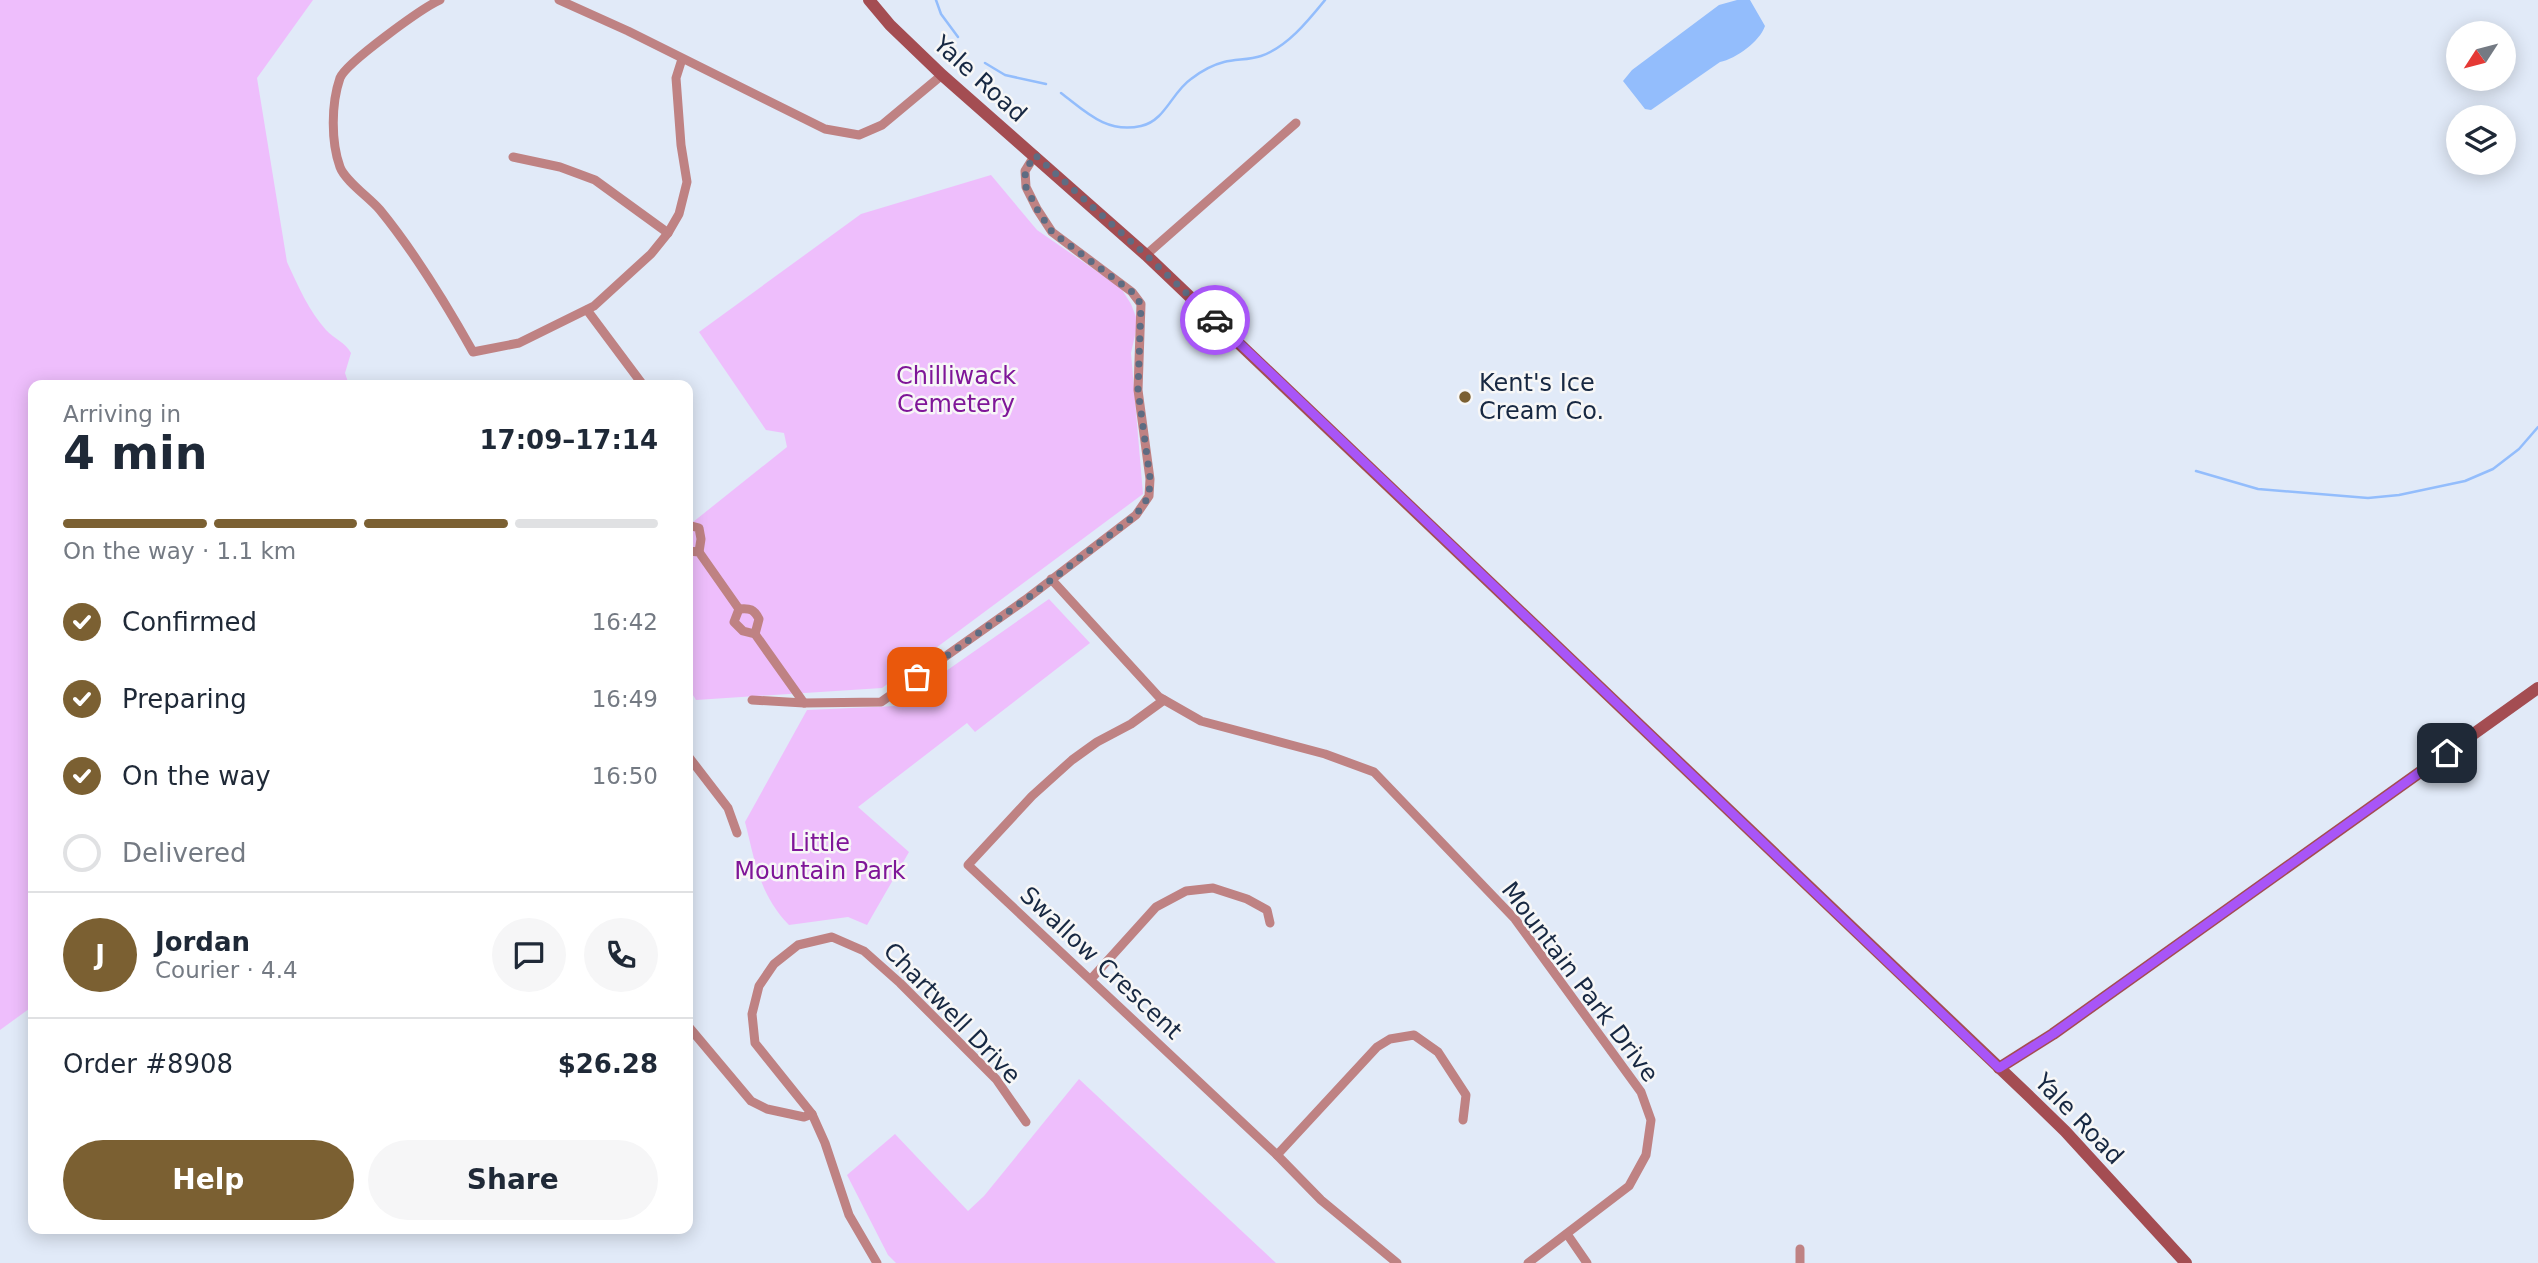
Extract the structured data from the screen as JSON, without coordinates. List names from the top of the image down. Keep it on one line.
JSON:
{"streets":{"main road":["Yale Road"],"street":["Swallow Crescent","Mountain Park Drive","Chartwell Drive"]},"crossings":[["Swallow Crescent","Mountain Park Drive"]],"parks":["Chilliwack Cemetery","Little Mountain Park"],"places":["Kent's Ice Cream Co."],"north":"bottom left","page":{"heading":["4 min","Arriving in","17:09–17:14"],"panel":["Jordan","Courier · 4.4","Order #8908","$26.28"],"bar":"On the way · 1.1 km","list":[["Confirmed","16:42"],["Preparing","16:49"],["On the way","16:50"],"Delivered"],"round":"J","buttons":["Help","Share"]}}
